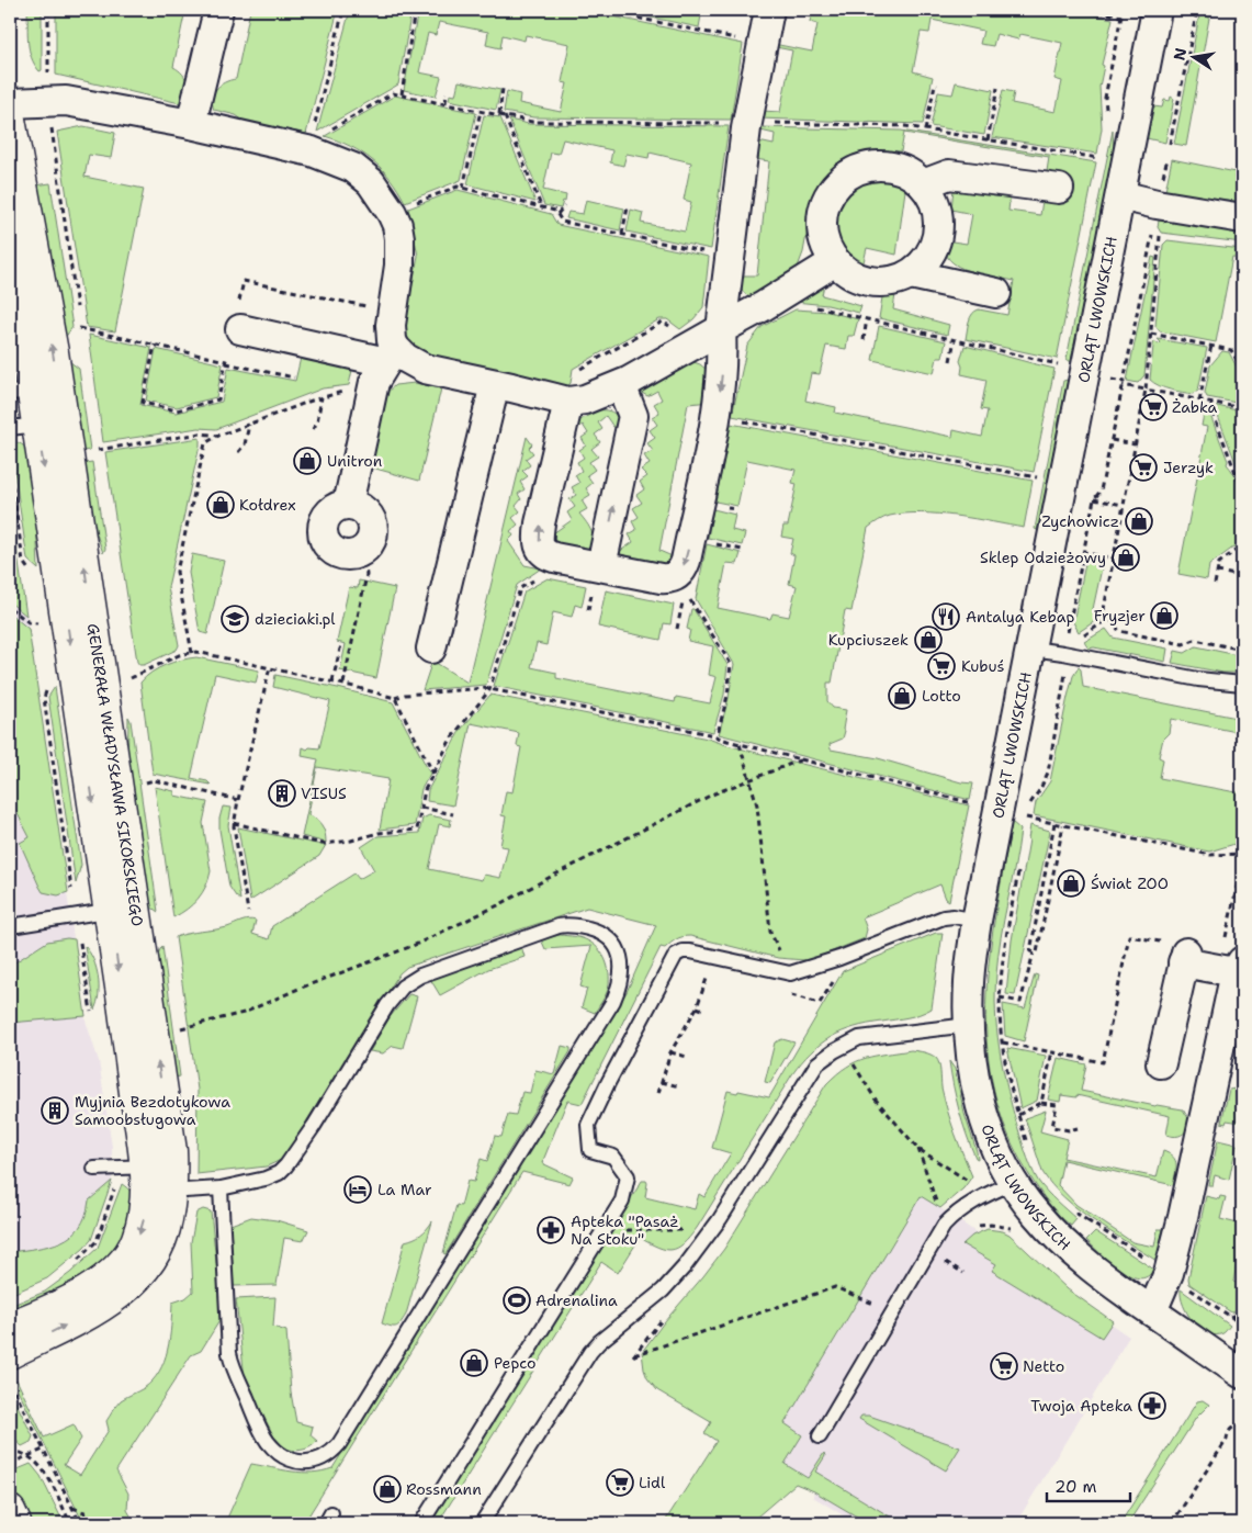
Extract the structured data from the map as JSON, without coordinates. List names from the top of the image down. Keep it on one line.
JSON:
{"streets":{"street":["ORLĄT LWOWSKICH","GENERAŁA WŁADYSŁAWA SIKORSKIEGO"]},"places":{"supermarket":["Żabka","Jerzyk","Kubuś","Netto","Lidl"],"shop":["Unitron","Kołdrex","Zychowicz","Sklep Odzieżowy","Fryzjer","Kupciuszek","Lotto","Świat ZOO","Pepco","Rossmann"],"restaurant":["Antalya Kebap"],"school or university":["dzieciaki.pl"],"building":["VISUS","Myjnia Bezdotykowa Samoobsługowa"],"hotel":["La Mar"],"pharmacy":["Apteka \"Pasaż Na Stoku\"","Twoja Apteka"],"sports":["Adrenalina"]},"scale_bar":"20 m","north":"left"}
